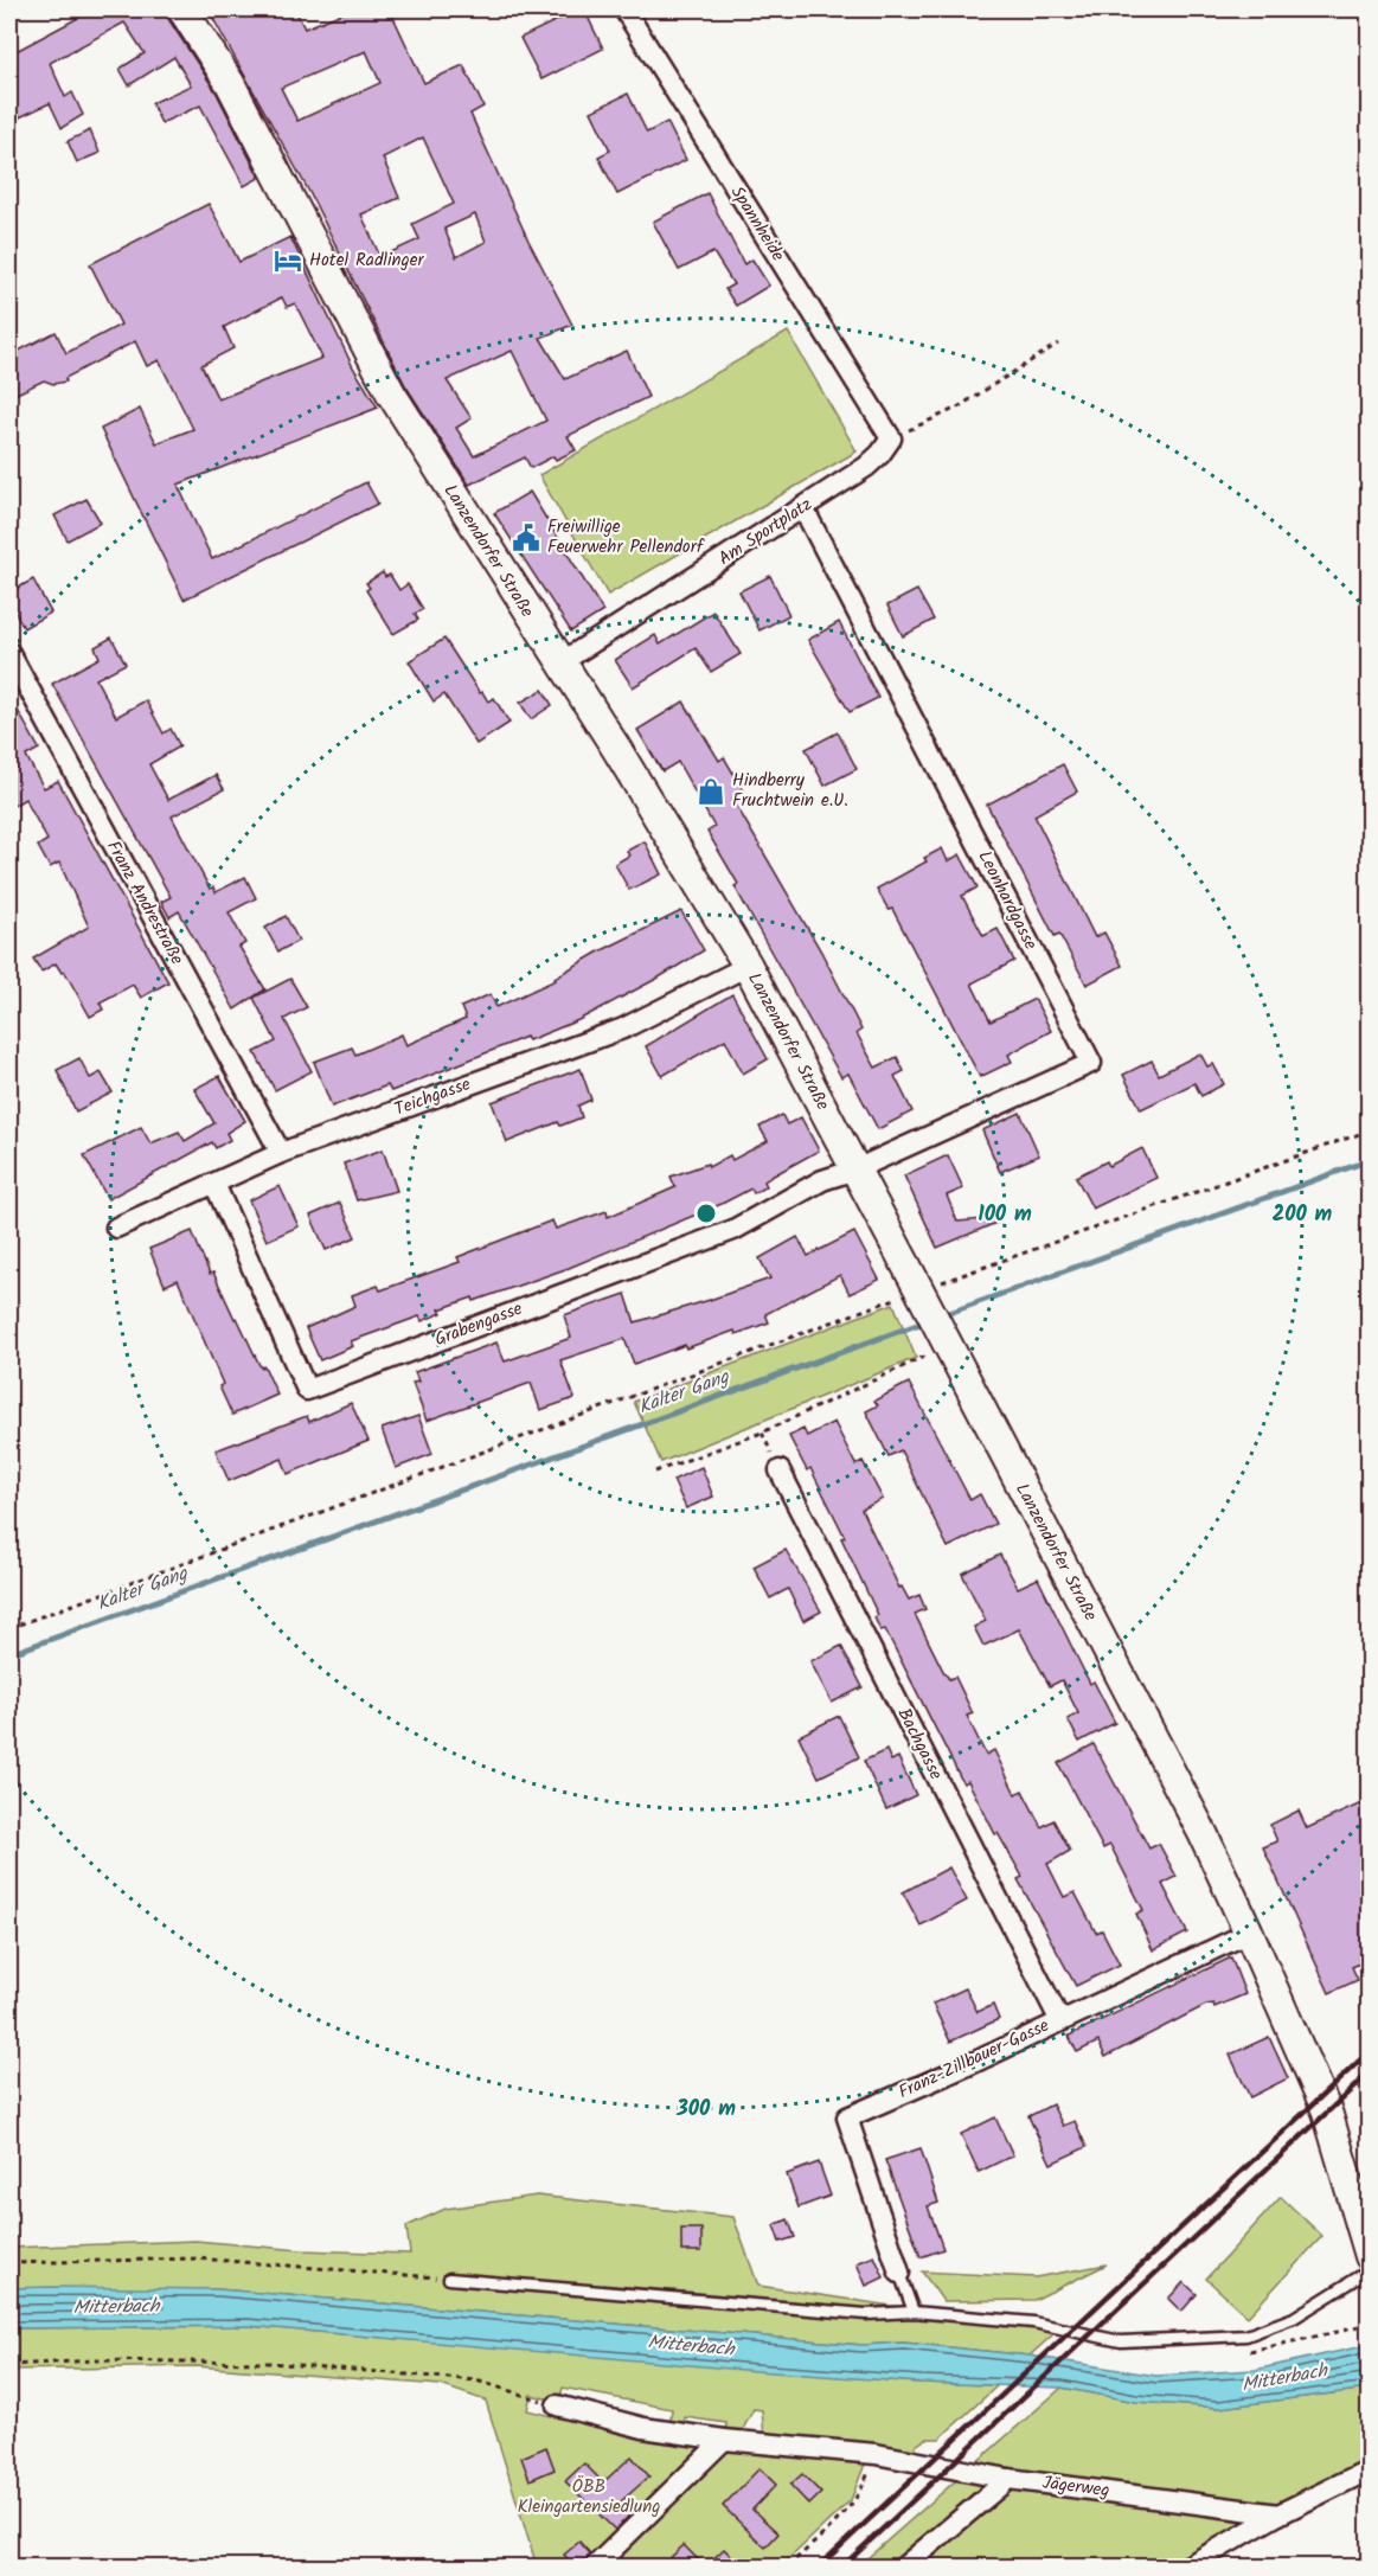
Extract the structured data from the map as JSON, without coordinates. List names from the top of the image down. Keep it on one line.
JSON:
{"streets":{"street":["Spannheide","Am Sportplatz","Lanzendorfer Straße","Leonhardgasse","Franz Andrestraße","Teichgasse","Grabengasse","Bachgasse","Franz-Zillbauer-Gasse","Jägerweg"]},"crossings":[["Spannheide","Am Sportplatz"],["Am Sportplatz","Lanzendorfer Straße"],["Am Sportplatz","Leonhardgasse"],["Lanzendorfer Straße","Leonhardgasse"],["Lanzendorfer Straße","Teichgasse"],["Lanzendorfer Straße","Grabengasse"],["Lanzendorfer Straße","Franz-Zillbauer-Gasse"],["Leonhardgasse","Grabengasse"],["Franz Andrestraße","Teichgasse"],["Teichgasse","Grabengasse"],["Bachgasse","Franz-Zillbauer-Gasse"]],"water":["Kalter Gang","Mitterbach"],"parks":["ÖBB Kleingartensiedlung"],"places":{"hotel":["Hotel Radlinger"],"public building":["Freiwillige Feuerwehr Pellendorf"],"shop":["Hindberry Fruchtwein e.U."]},"rings":["100 m","200 m","300 m"]}
